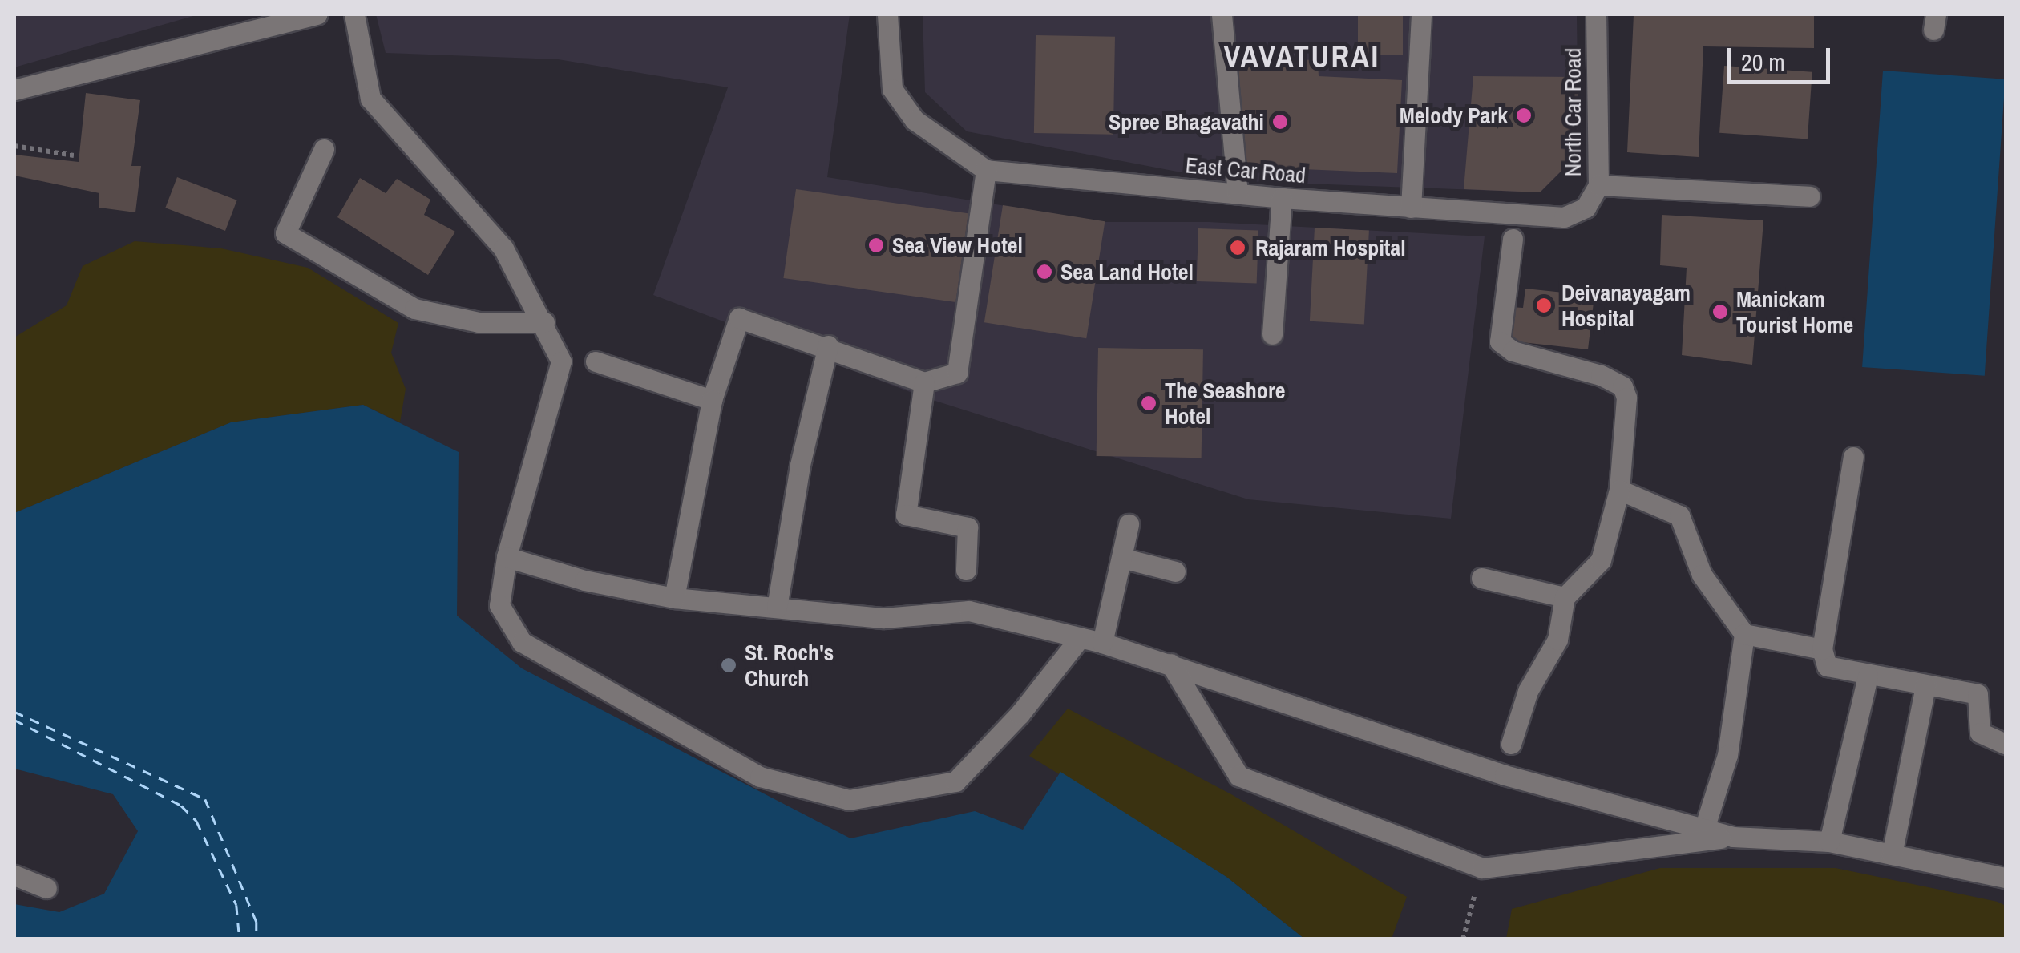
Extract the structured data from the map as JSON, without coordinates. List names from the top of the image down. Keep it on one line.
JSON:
{"streets":{"street":["North Car Road","East Car Road"]},"crossings":[["North Car Road","East Car Road"]],"districts":["VAVATURAI"],"places":["Melody Park","Spree Bhagavathi","Sea View Hotel","Rajaram Hospital","Sea Land Hotel","Deivanayagam Hospital","Manickam Tourist Home","The Seashore Hotel","St. Roch's Church"],"scale_bar":"20 m"}
